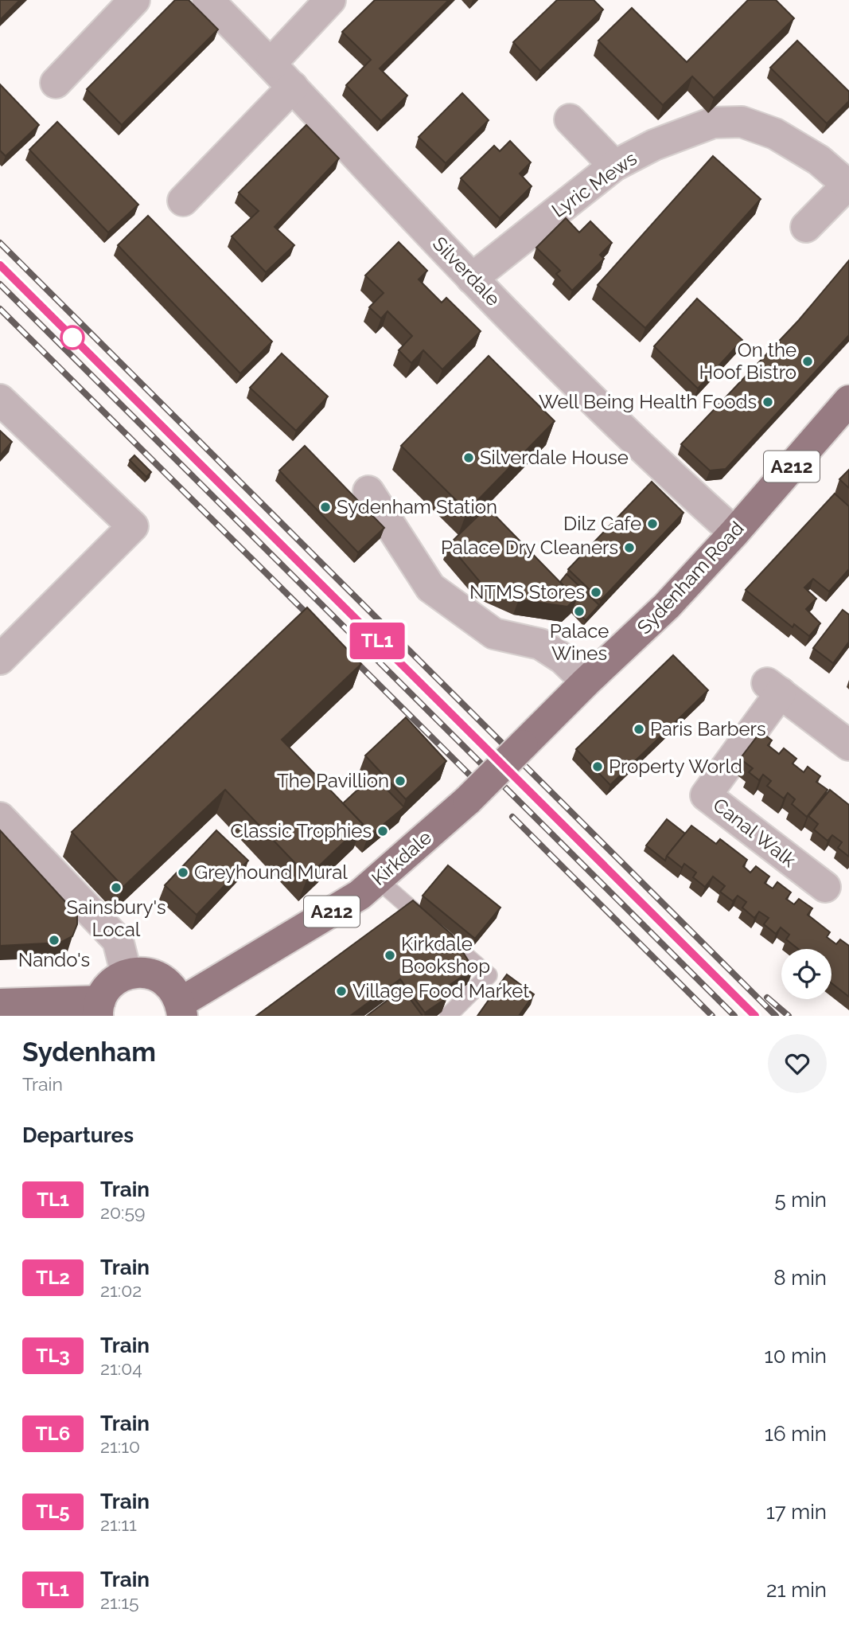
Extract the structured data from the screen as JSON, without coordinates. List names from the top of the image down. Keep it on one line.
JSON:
{"streets":{"main road":["A212","Sydenham Road","Kirkdale"],"street":["Lyric Mews","Silverdale","Canal Walk"]},"crossings":[["Lyric Mews","Silverdale"],["Silverdale","Sydenham Road"],["A212","Kirkdale"],["Sydenham Road","Kirkdale"]],"places":["On the Hoof Bistro","Well Being Health Foods","Silverdale House","Sydenham Station","Dilz Cafe","Palace Dry Cleaners","NTMS Stores","Palace Wines","Paris Barbers","Property World","The Pavillion","Classic Trophies","Greyhound Mural","Sainsbury's Local","Nando's","Kirkdale Bookshop","Village Food Market"],"page":{"on_map":"TL1","heading":[["Sydenham","Train"],"Departures"],"list":[{"mark":"TL1","name":"Train","note":"20:59","value":"5 min"},{"mark":"TL2","name":"Train","note":"21:02","value":"8 min"},{"mark":"TL3","name":"Train","note":"21:04","value":"10 min"},{"mark":"TL6","name":"Train","note":"21:10","value":"16 min"},{"mark":"TL5","name":"Train","note":"21:11","value":"17 min"},{"mark":"TL1","name":"Train","note":"21:15","value":"21 min"}]}}
